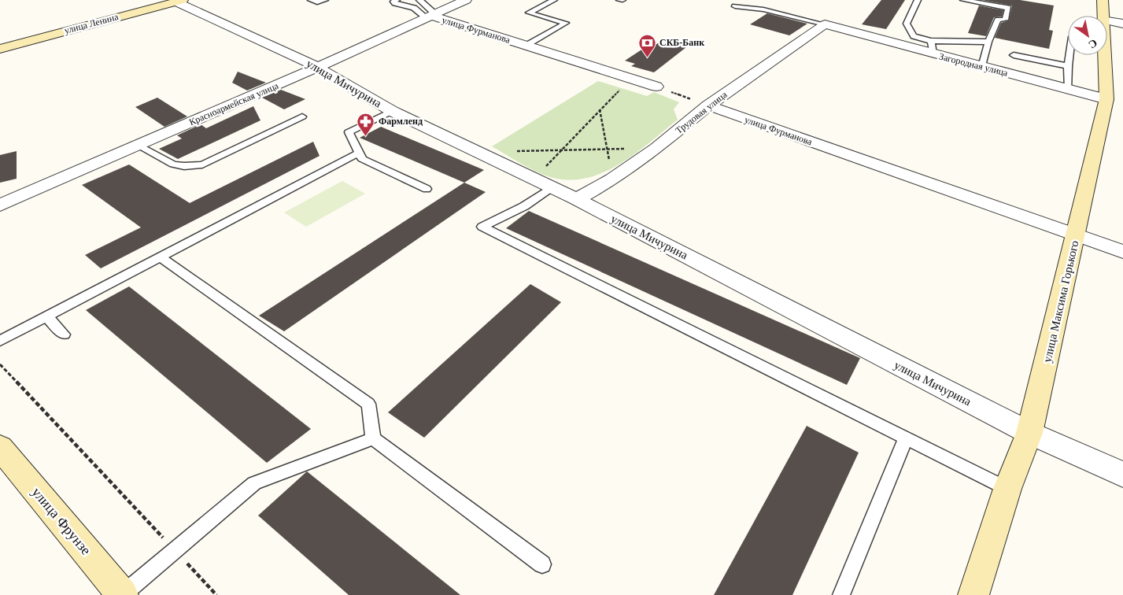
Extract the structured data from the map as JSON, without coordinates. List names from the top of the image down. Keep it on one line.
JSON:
{"streets":{"street":["улица Ленина","улица Фурманова","Загородная улица","улица Мичурина","Красноармейская улица","Трудовая улица","улица Максима Горького","улица Фрунзе"]},"crossings":[["улица Ленина","улица Мичурина"],["улица Фурманова","Красноармейская улица"],["улица Фурманова","Трудовая улица"],["улица Фурманова","улица Максима Горького"],["Загородная улица","Трудовая улица"],["Загородная улица","улица Максима Горького"],["улица Мичурина","Красноармейская улица"],["улица Мичурина","Трудовая улица"],["улица Мичурина","улица Максима Горького"]],"places":{"bank":["СКБ-Банк"],"pharmacy":["Фармленд"]},"north":"bottom right"}
